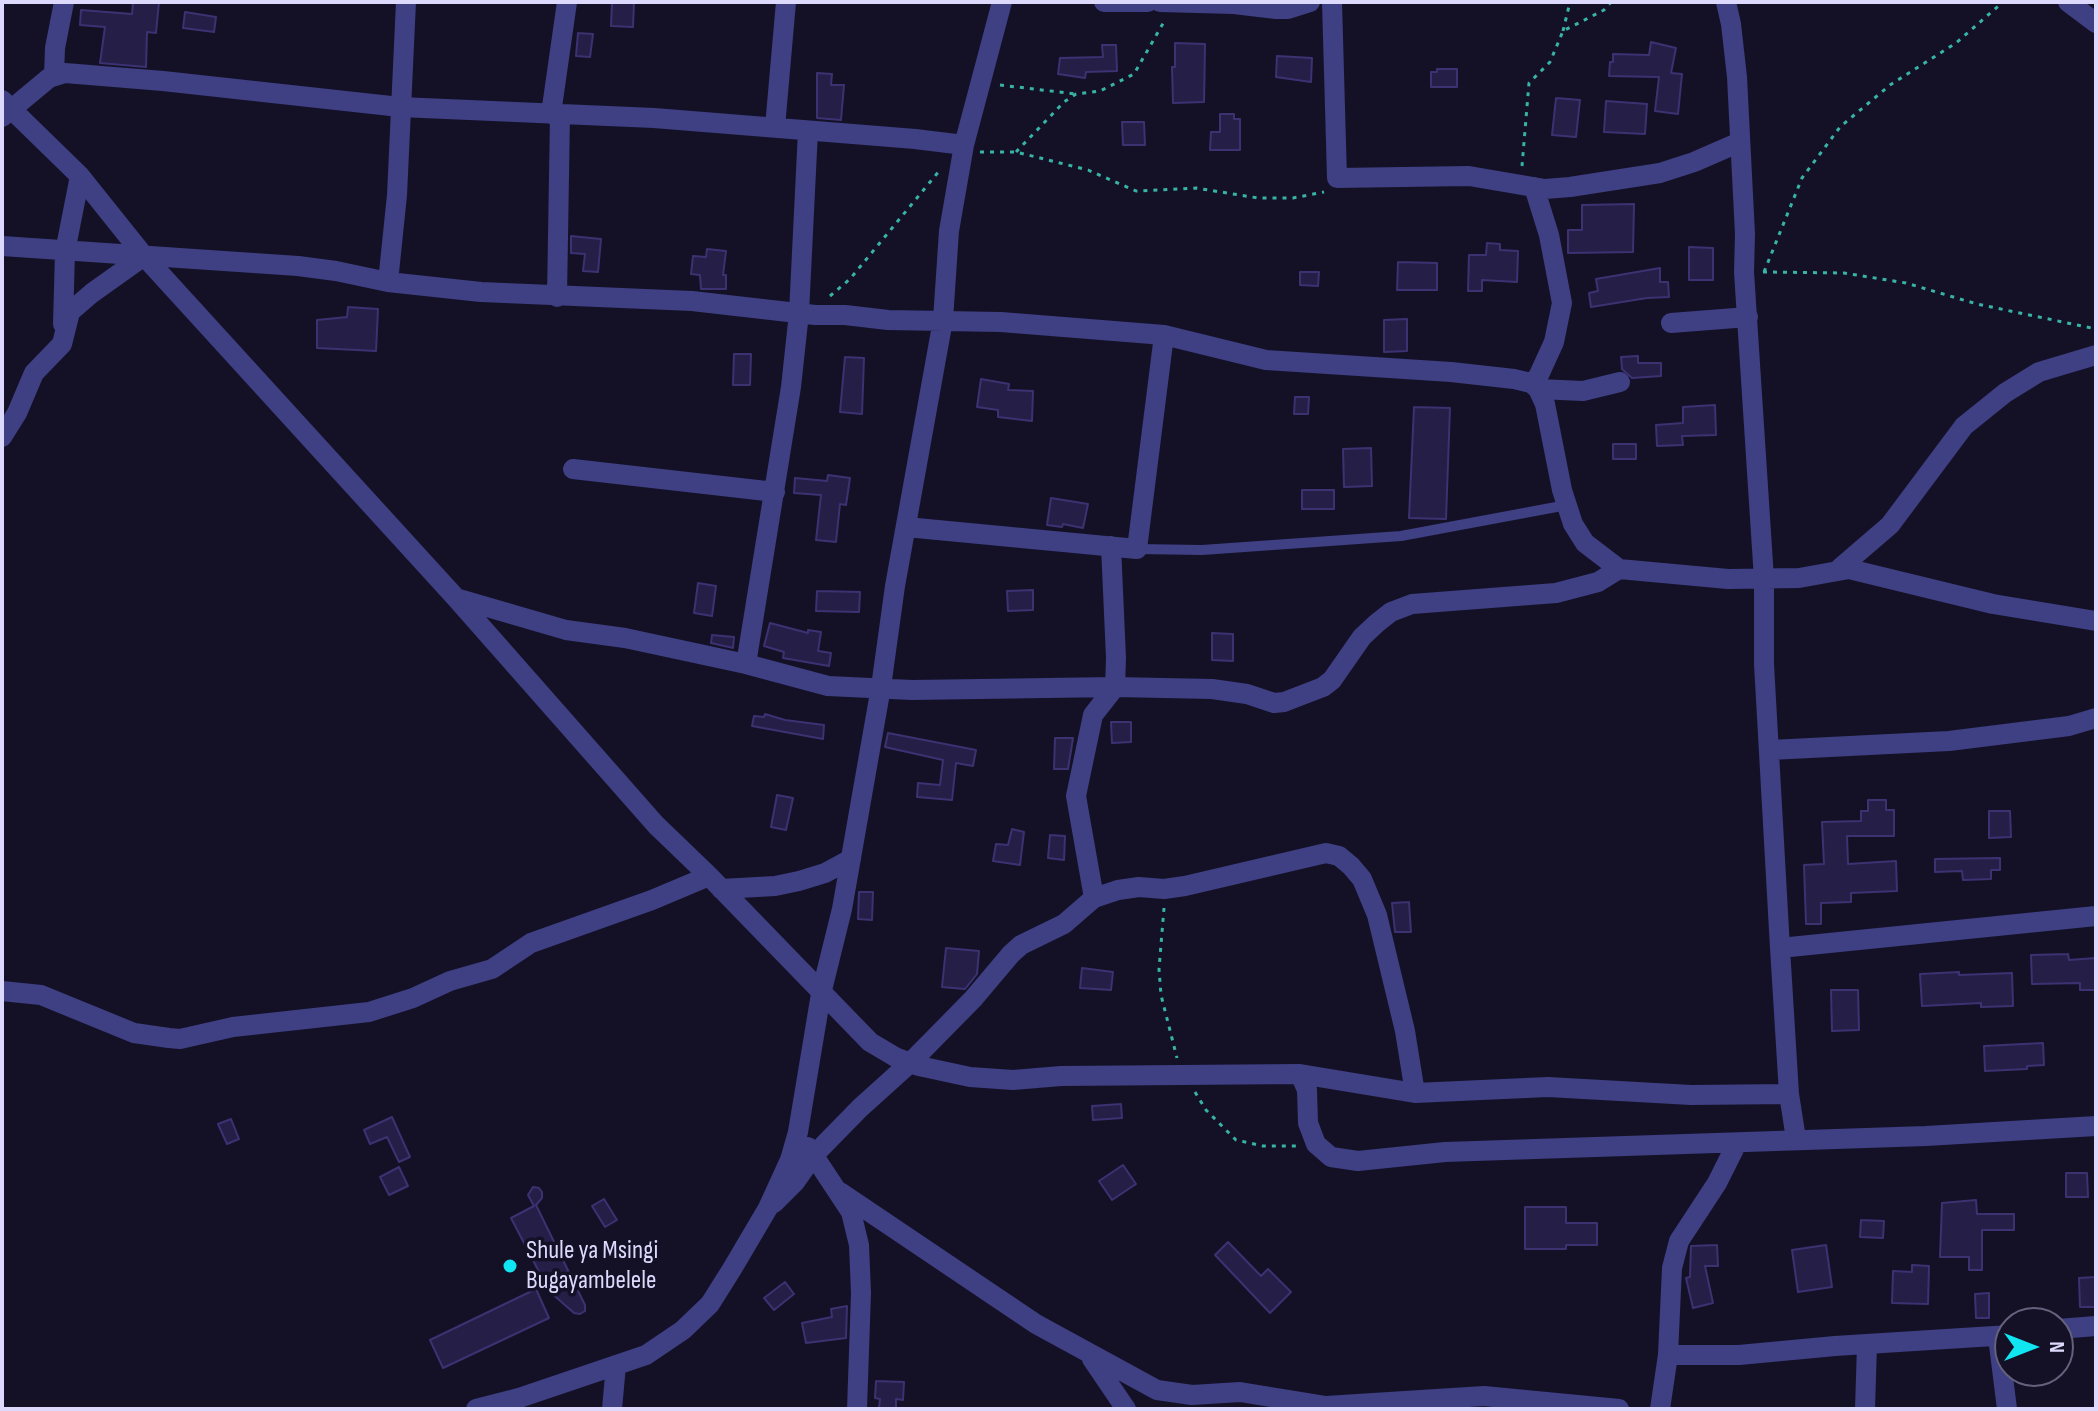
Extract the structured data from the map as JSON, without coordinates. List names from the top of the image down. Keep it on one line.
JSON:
{"places":["Shule ya Msingi Bugayambelele"],"north":"right"}
